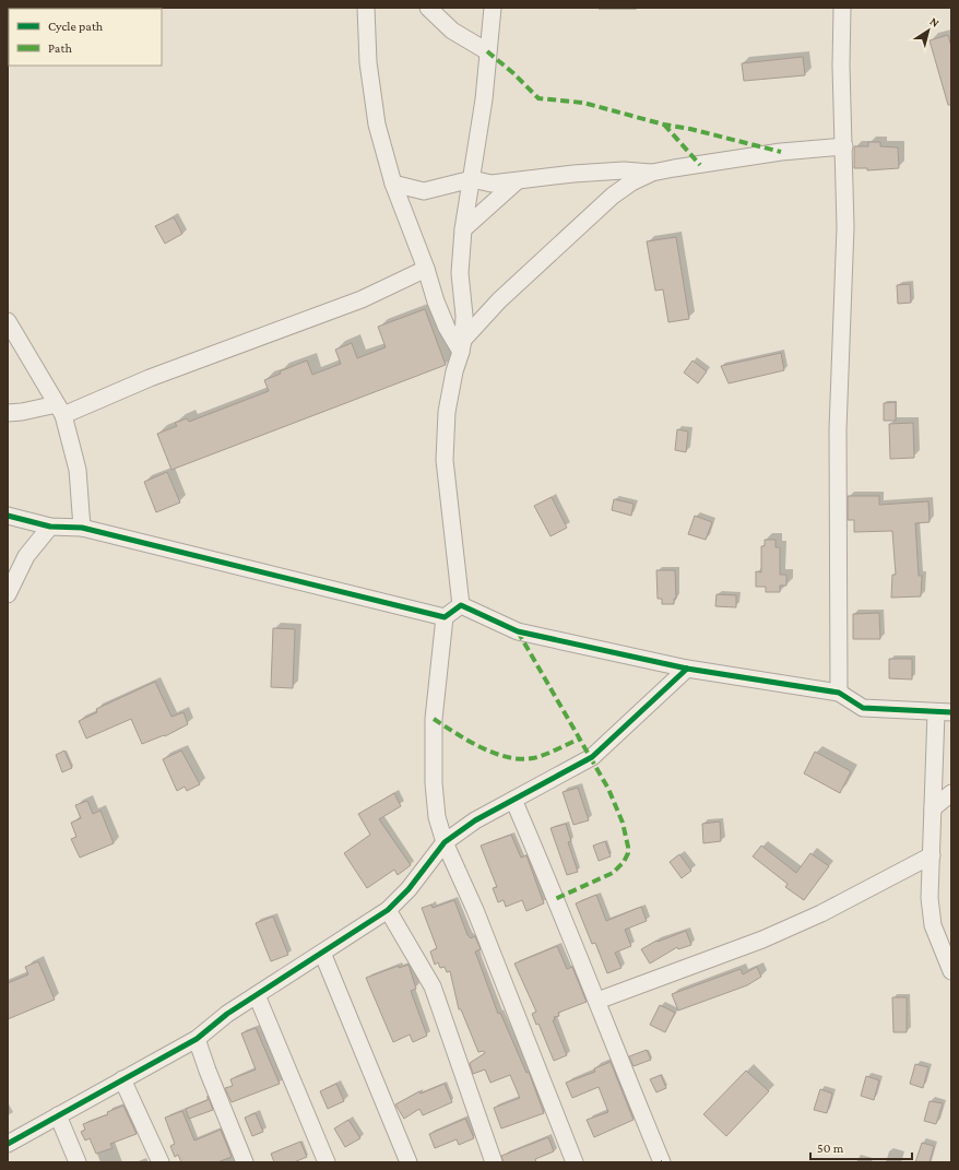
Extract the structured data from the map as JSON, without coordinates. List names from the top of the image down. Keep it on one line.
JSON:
{"legend":["Cycle path","Path"],"scale_bar":"50 m","north":"top right"}
